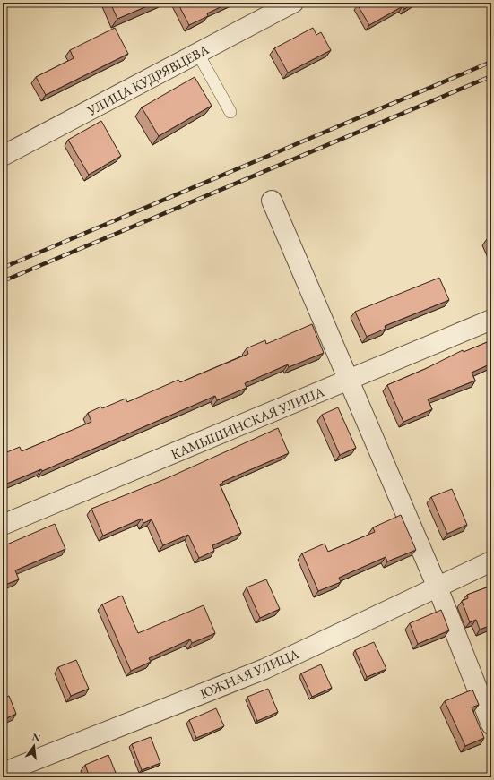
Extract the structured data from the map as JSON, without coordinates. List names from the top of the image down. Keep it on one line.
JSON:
{"streets":{"street":["УЛИЦА КУДРЯВЦЕВА","КАМЫШИНСКАЯ УЛИЦА","ЮЖНАЯ УЛИЦА"]},"north":"top"}
